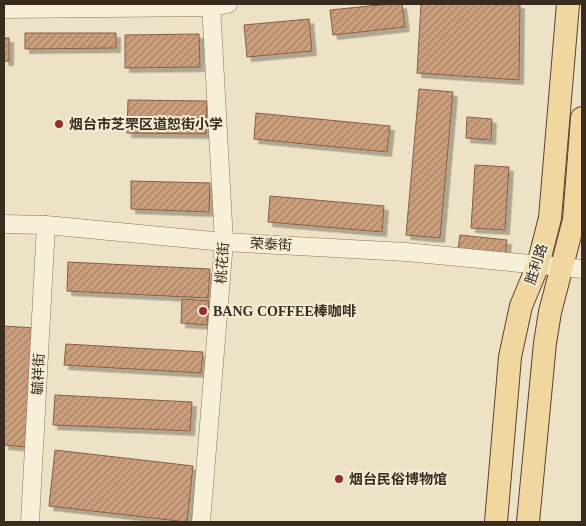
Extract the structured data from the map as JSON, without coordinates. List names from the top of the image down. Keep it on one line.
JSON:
{"streets":{"main road":["胜利路"],"street":["荣泰街","桃花街","毓祥街"]},"crossings":[["荣泰街","桃花街"],["荣泰街","胜利路"],["荣泰街","毓祥街"]],"places":["烟台市芝罘区道恕街小学","BANG COFFEE棒咖啡","烟台民俗博物馆"]}
